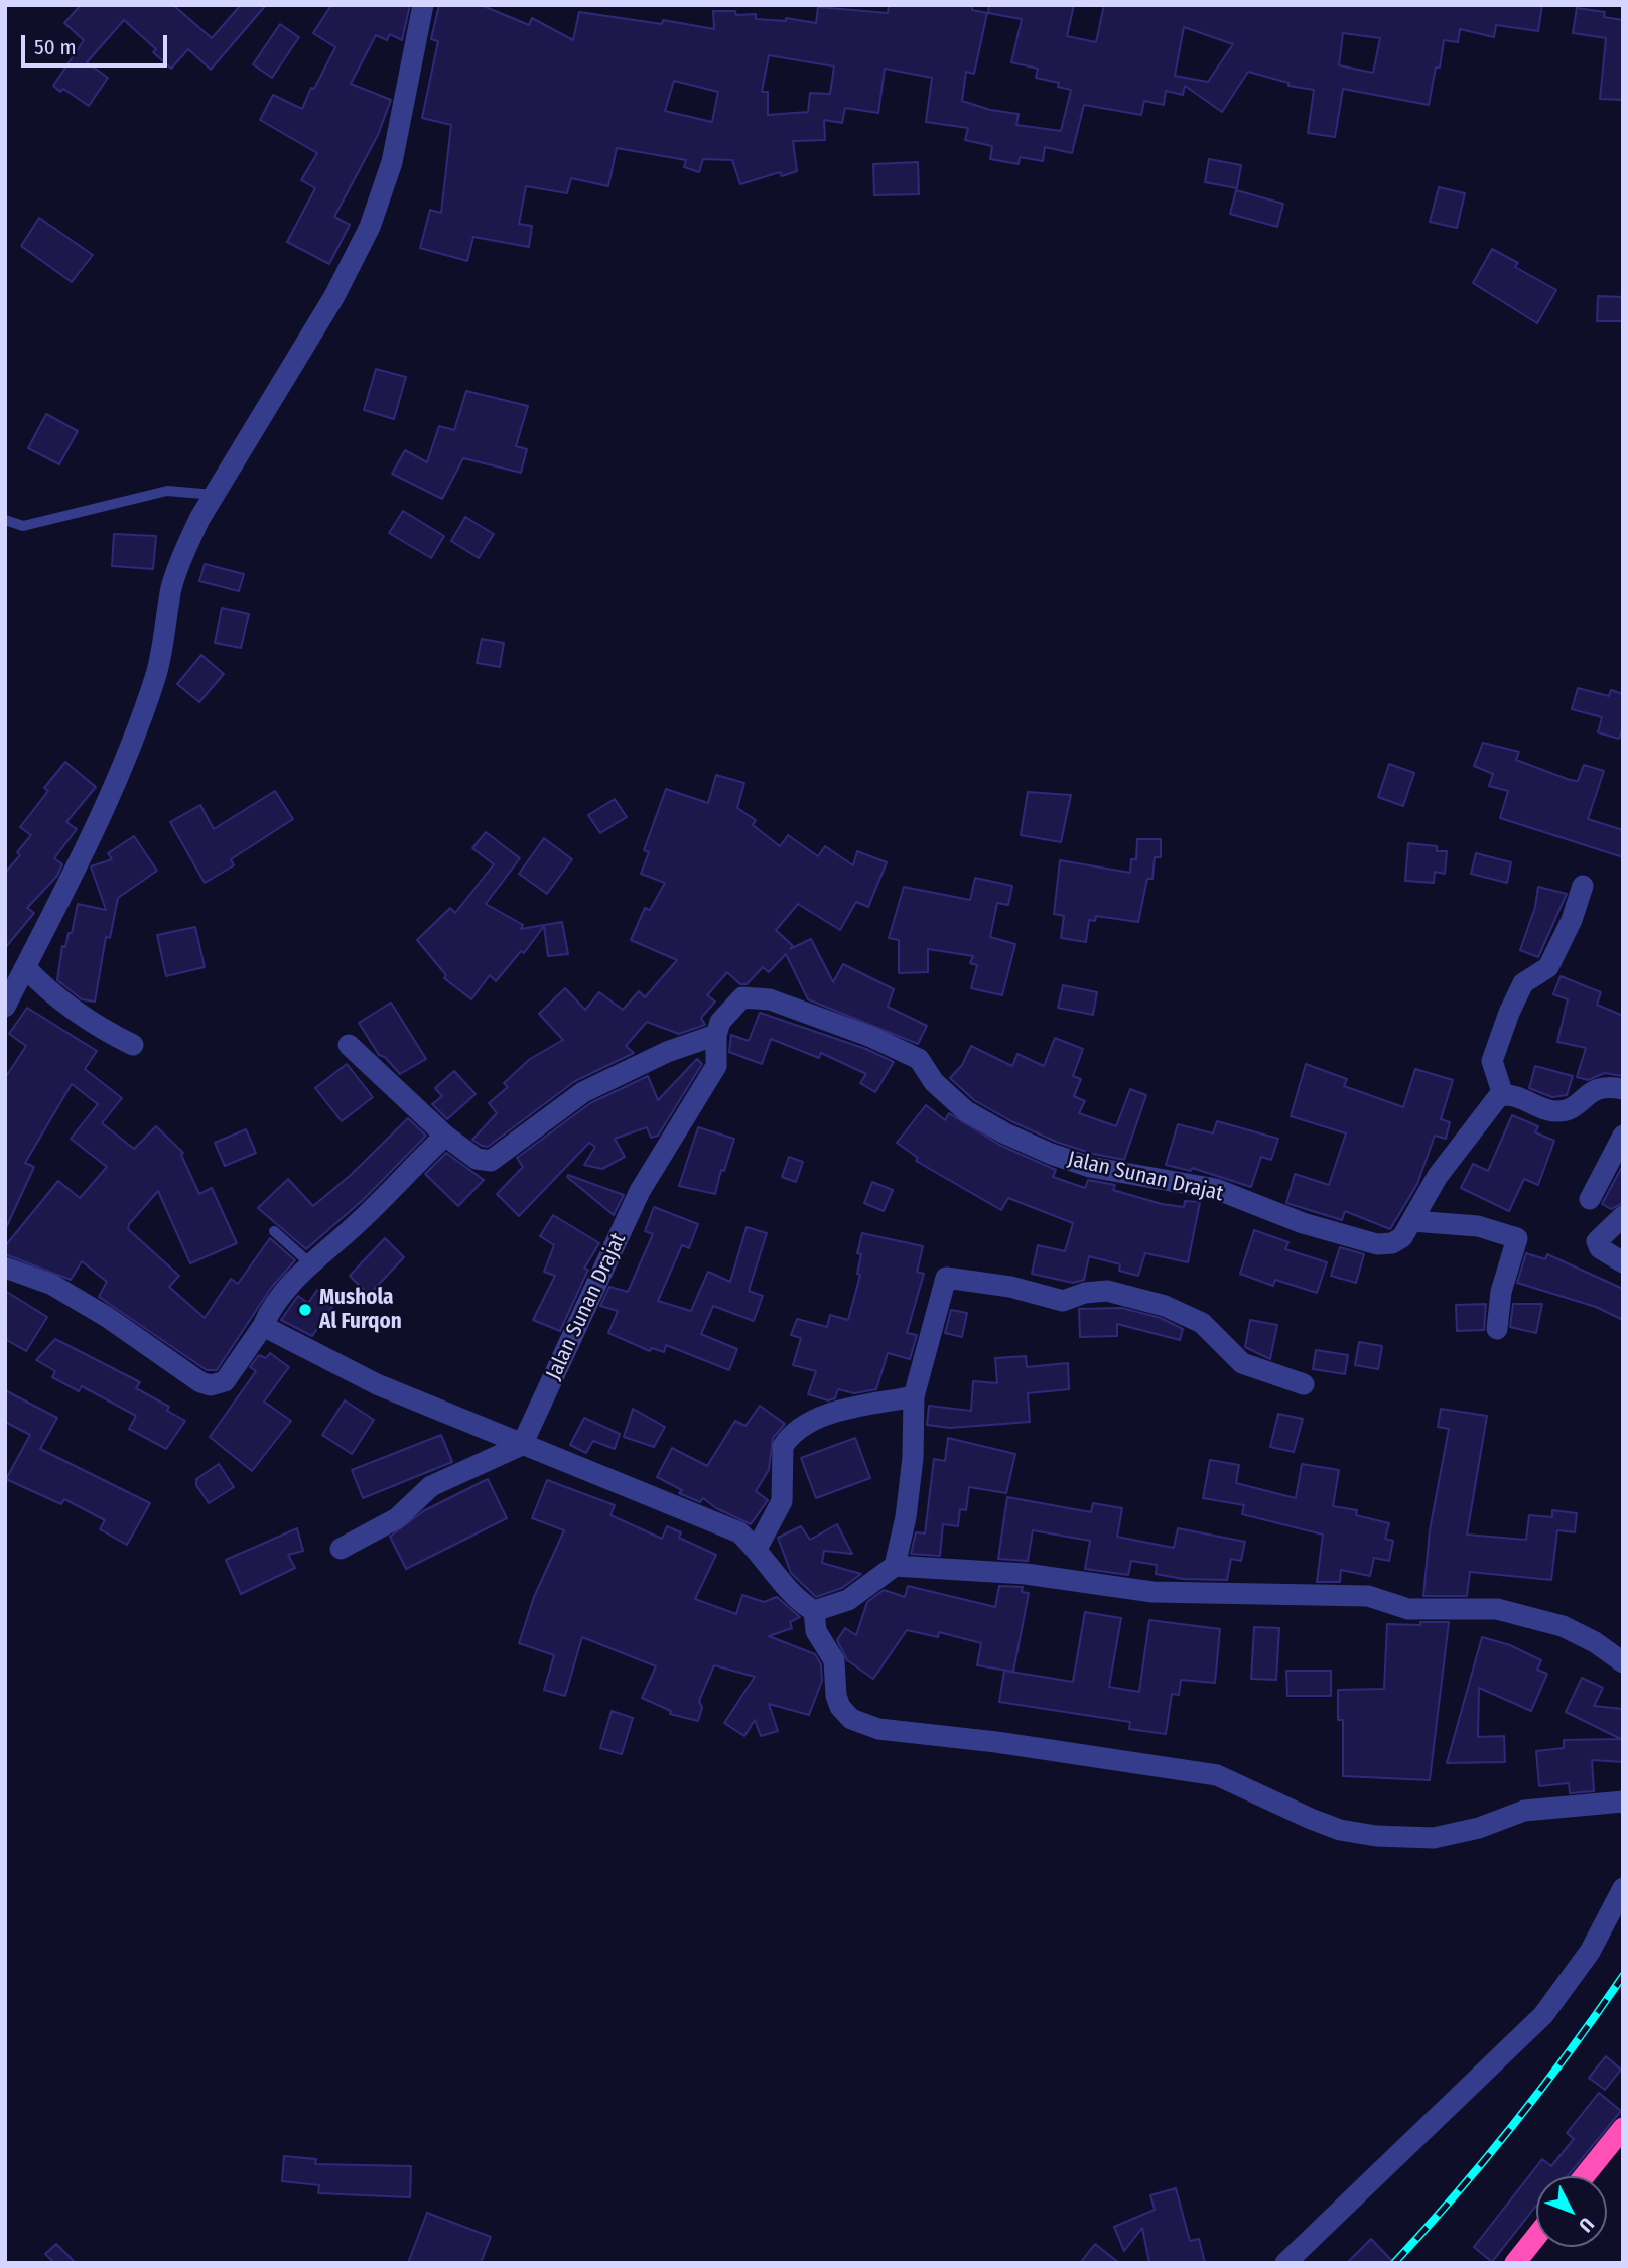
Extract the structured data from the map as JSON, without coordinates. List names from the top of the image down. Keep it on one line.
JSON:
{"streets":{"street":["Jalan Sunan Drajat"]},"places":["Mushola Al Furqon"],"scale_bar":"50 m","north":"bottom right"}
